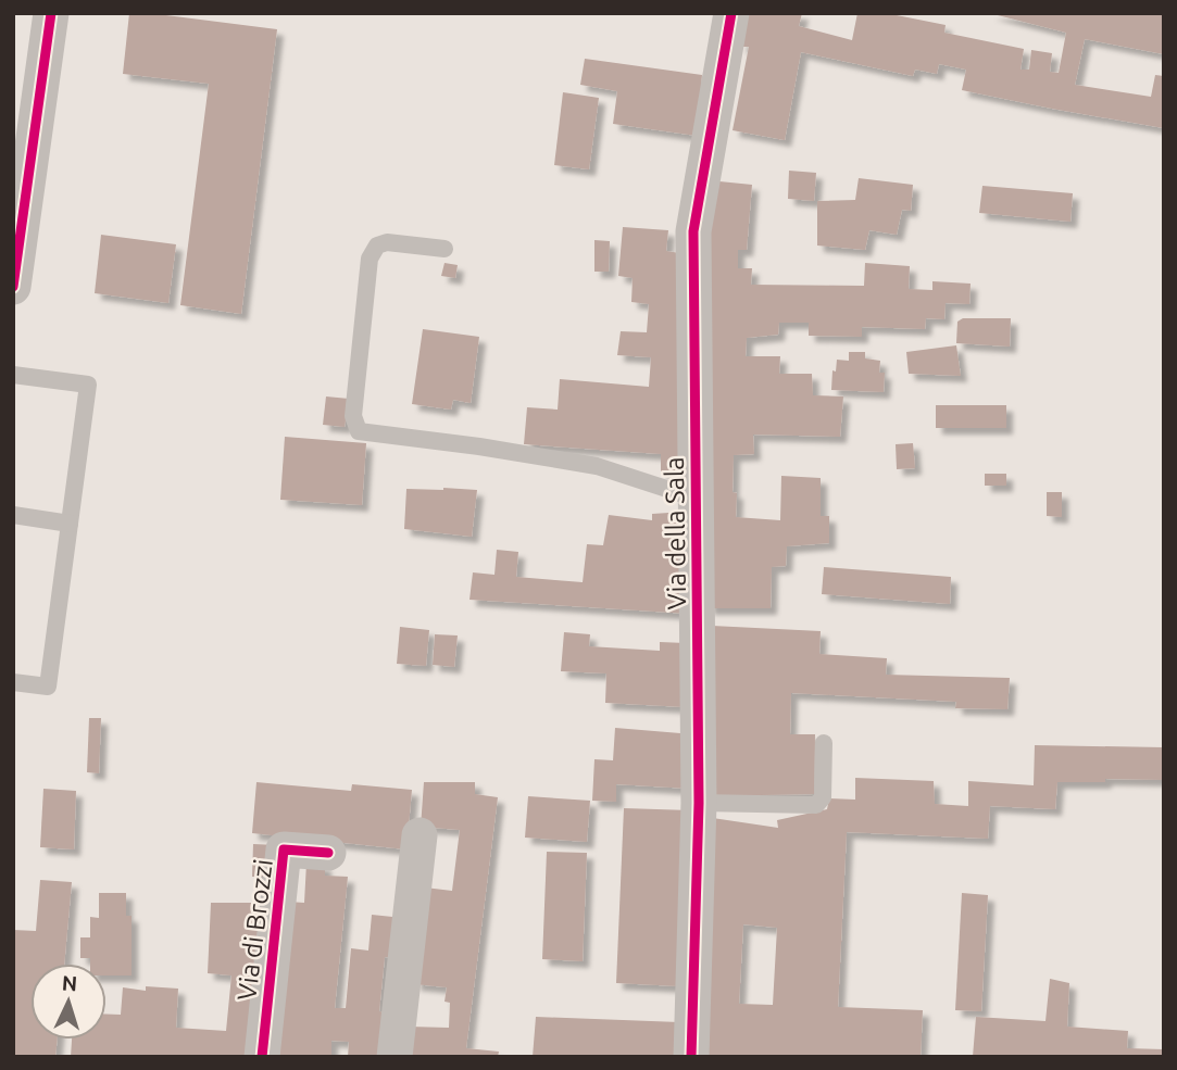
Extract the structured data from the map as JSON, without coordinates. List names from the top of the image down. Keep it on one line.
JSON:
{"streets":{"street":["Via della Sala","Via di Brozzi"]},"north":"top"}
